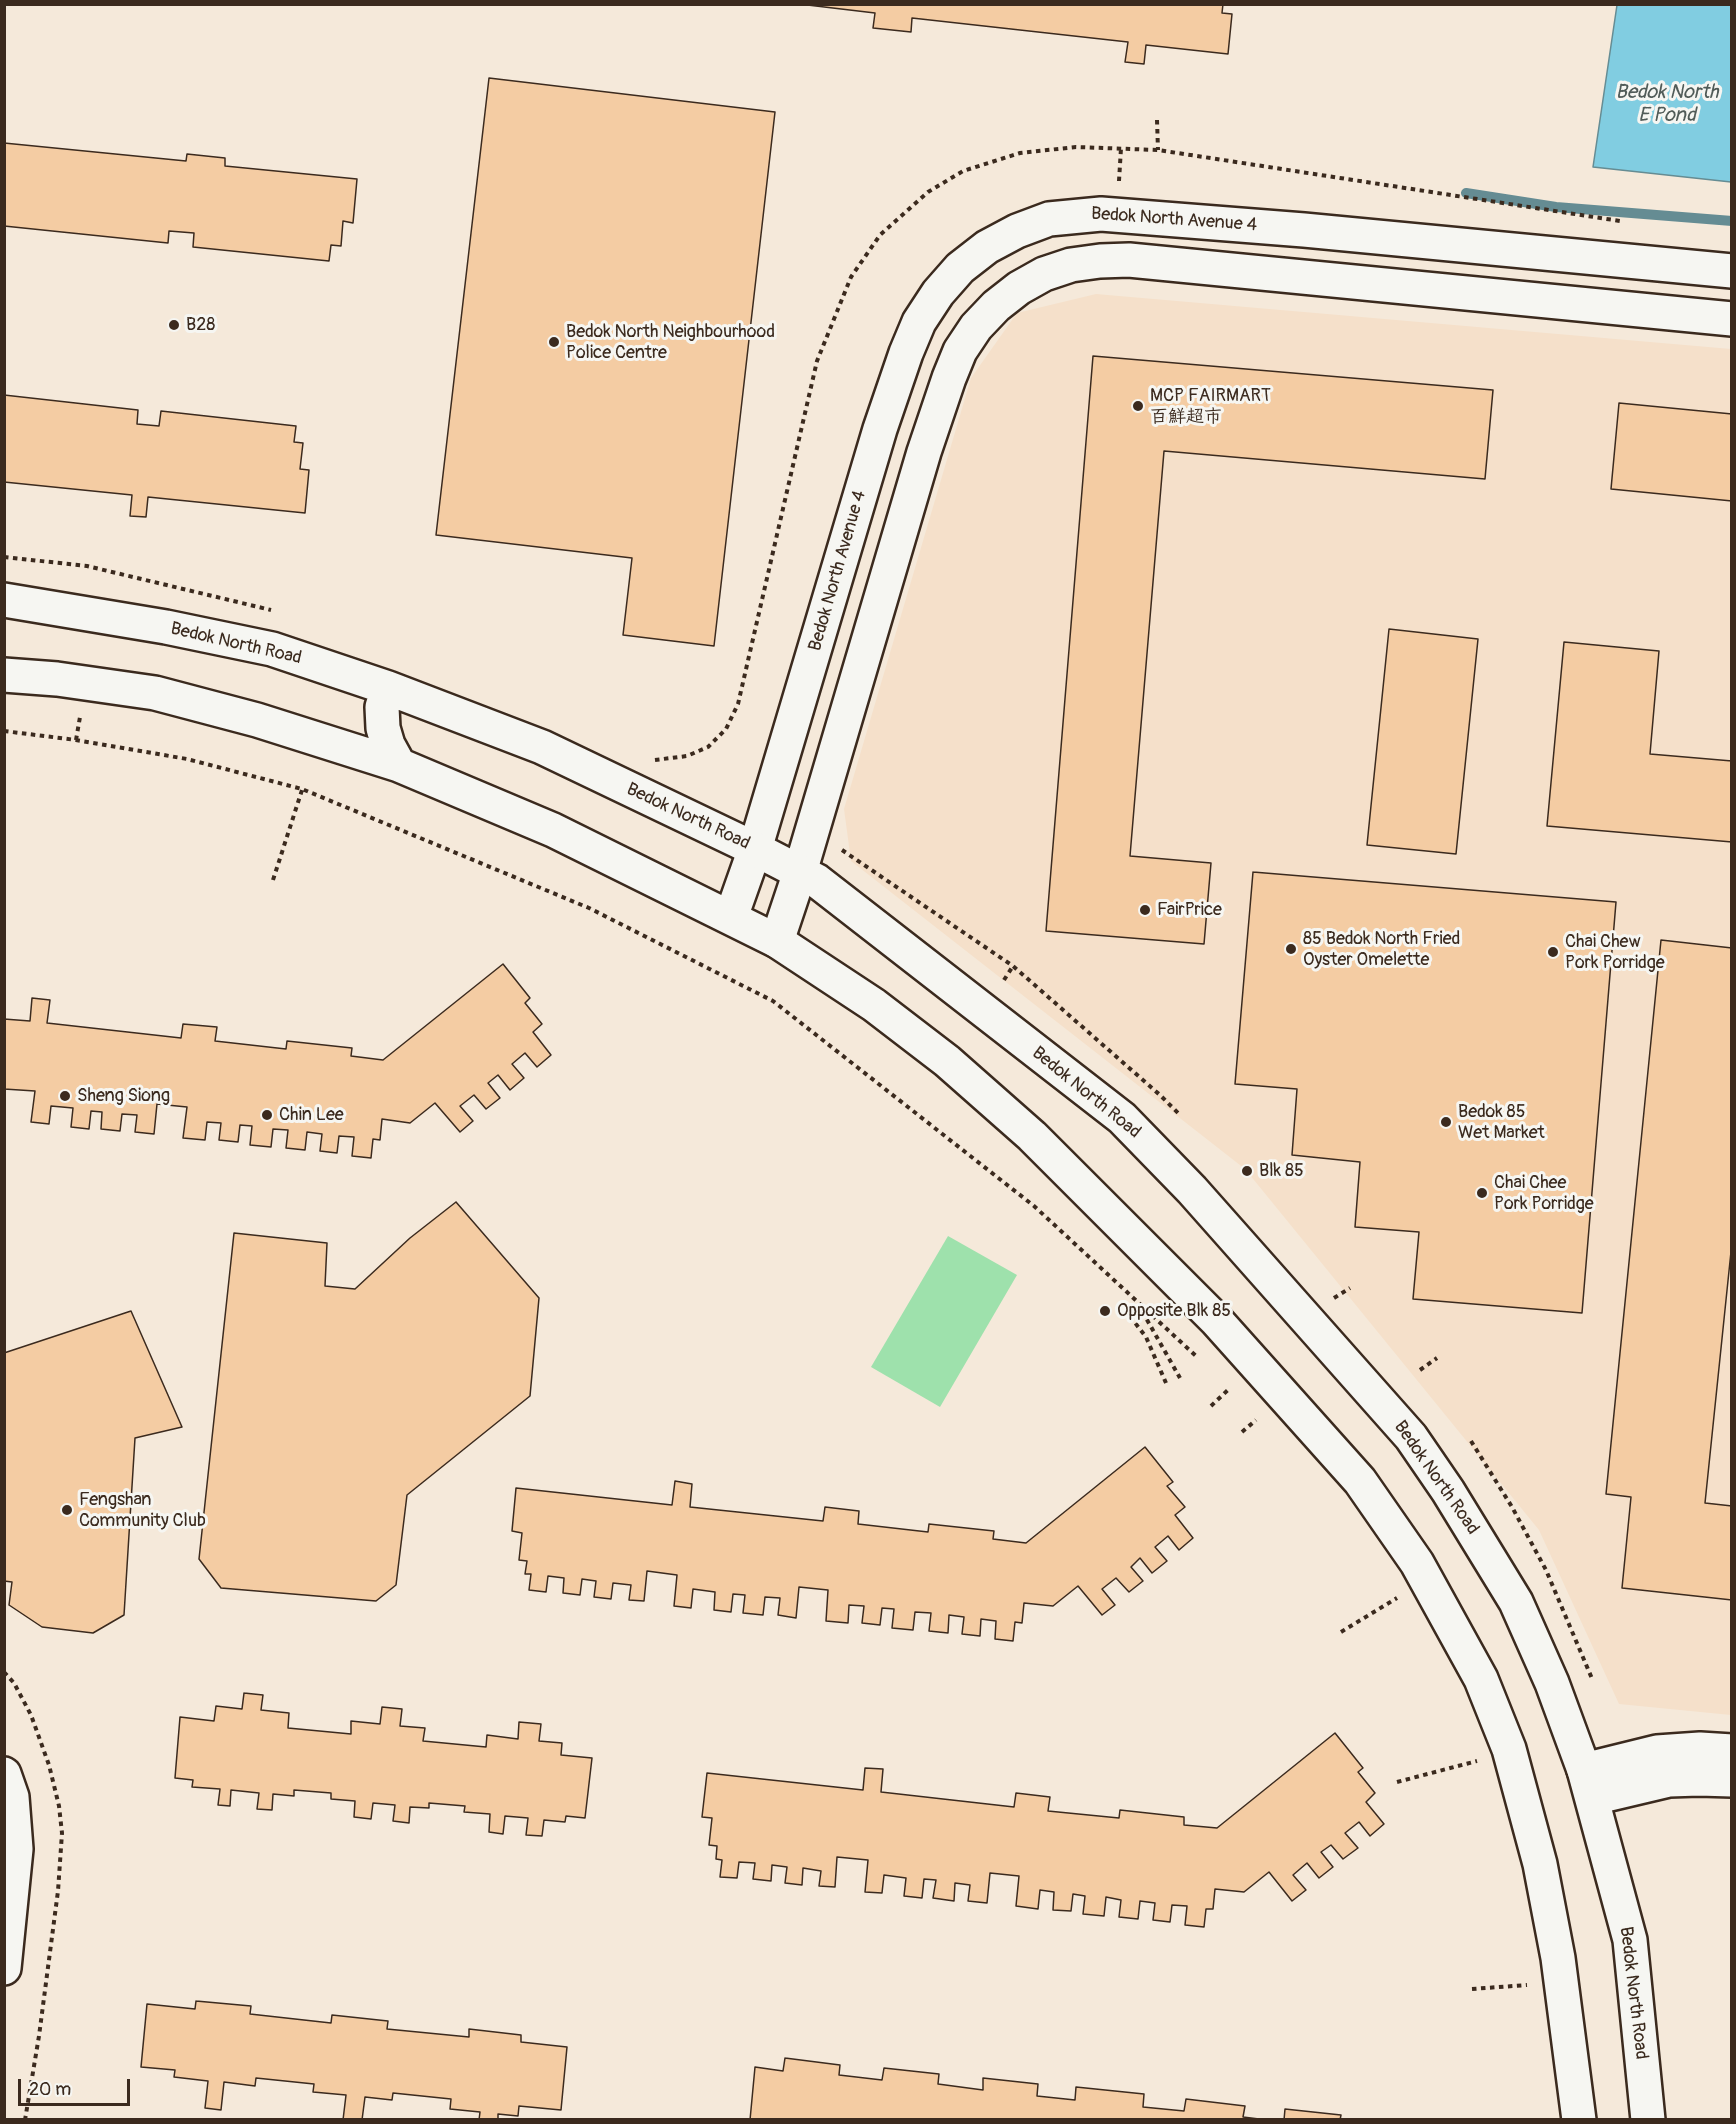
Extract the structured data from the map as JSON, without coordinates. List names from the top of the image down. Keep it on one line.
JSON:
{"streets":{"main road":["Bedok North Avenue 4","Bedok North Road"]},"crossings":[["Bedok North Avenue 4","Bedok North Road"]],"water":["Bedok North E Pond"],"places":["B28","Bedok North Neighbourhood Police Centre","MCP FAIRMART 百鮮超市","FairPrice","85 Bedok North Fried Oyster Omelette","Chai Chew Pork Porridge","Sheng Siong","Chin Lee","Bedok 85 Wet Market","Blk 85","Chai Chee Pork Porridge","Opposite Blk 85","Fengshan Community Club"],"scale_bar":"20 m"}
